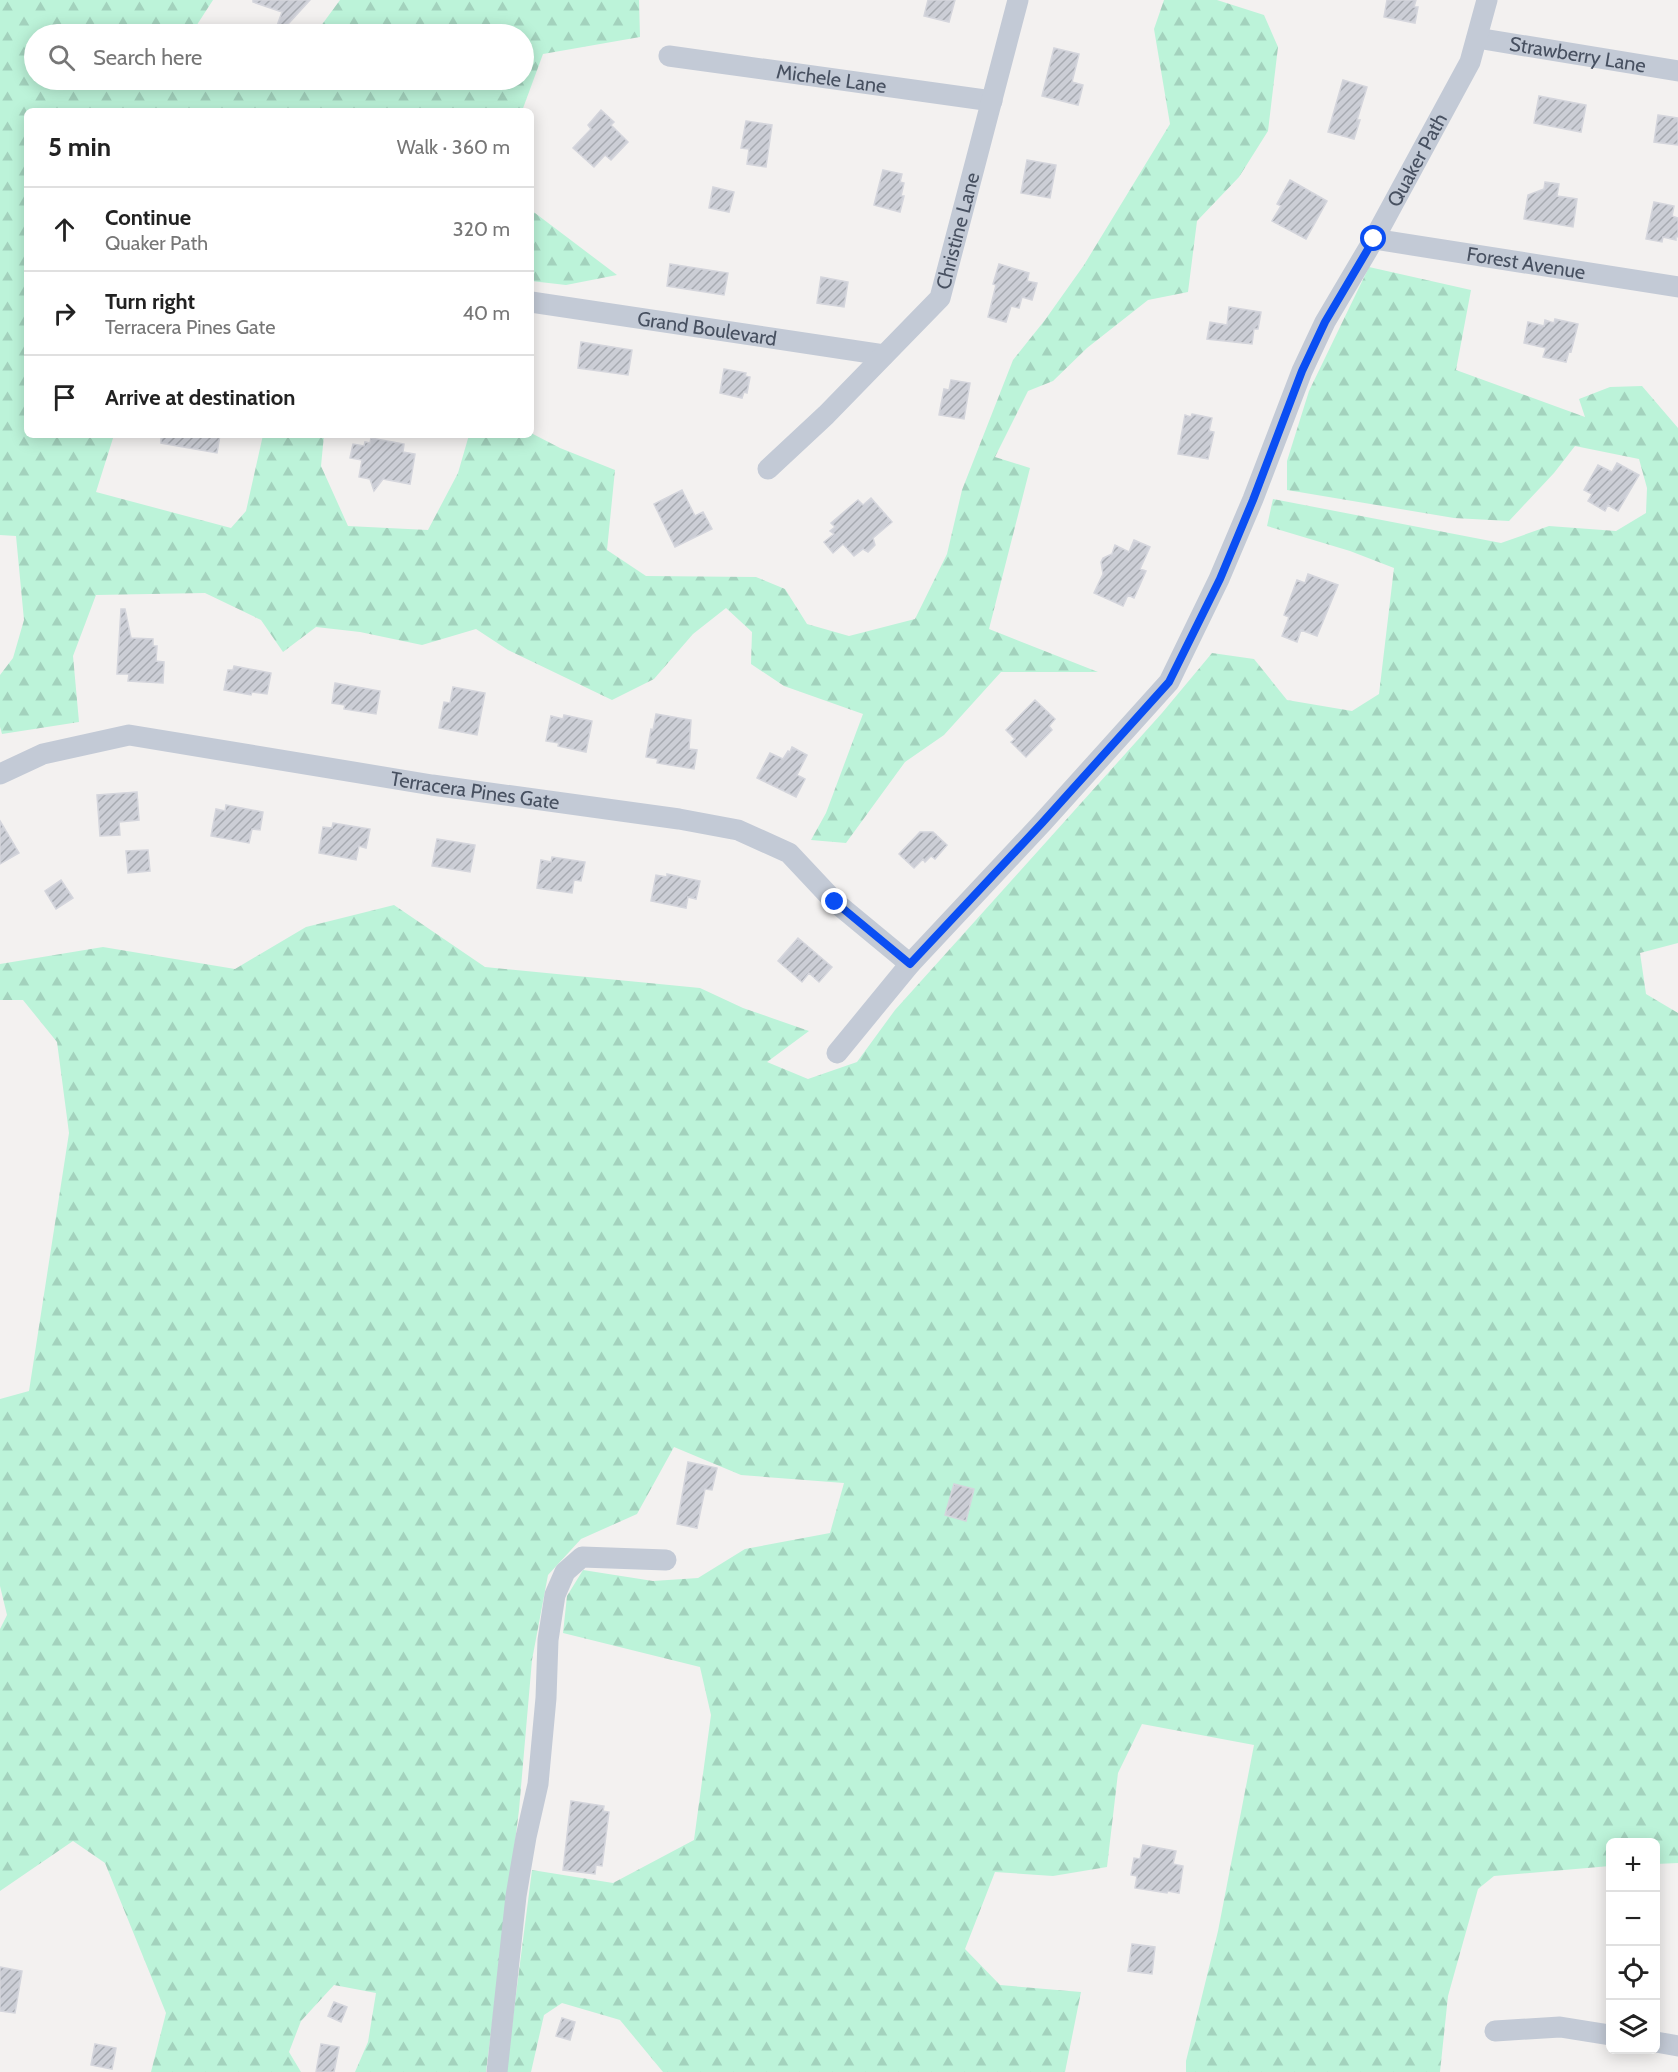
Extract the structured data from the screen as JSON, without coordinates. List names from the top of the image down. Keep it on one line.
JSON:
{"streets":{"street":["Strawberry Lane","Michele Lane","Quaker Path","Christine Lane","Forest Avenue","Grand Boulevard","Terracera Pines Gate"]},"crossings":[["Strawberry Lane","Quaker Path"],["Michele Lane","Christine Lane"],["Quaker Path","Forest Avenue"],["Quaker Path","Terracera Pines Gate"],["Christine Lane","Grand Boulevard"]],"page":{"search":"Search here","heading":["5 min","Walk · 360 m"],"list":[["Continue","Quaker Path","320 m"],["Turn right","Terracera Pines Gate","40 m"],"Arrive at destination"],"map_buttons":["+","−"]}}
